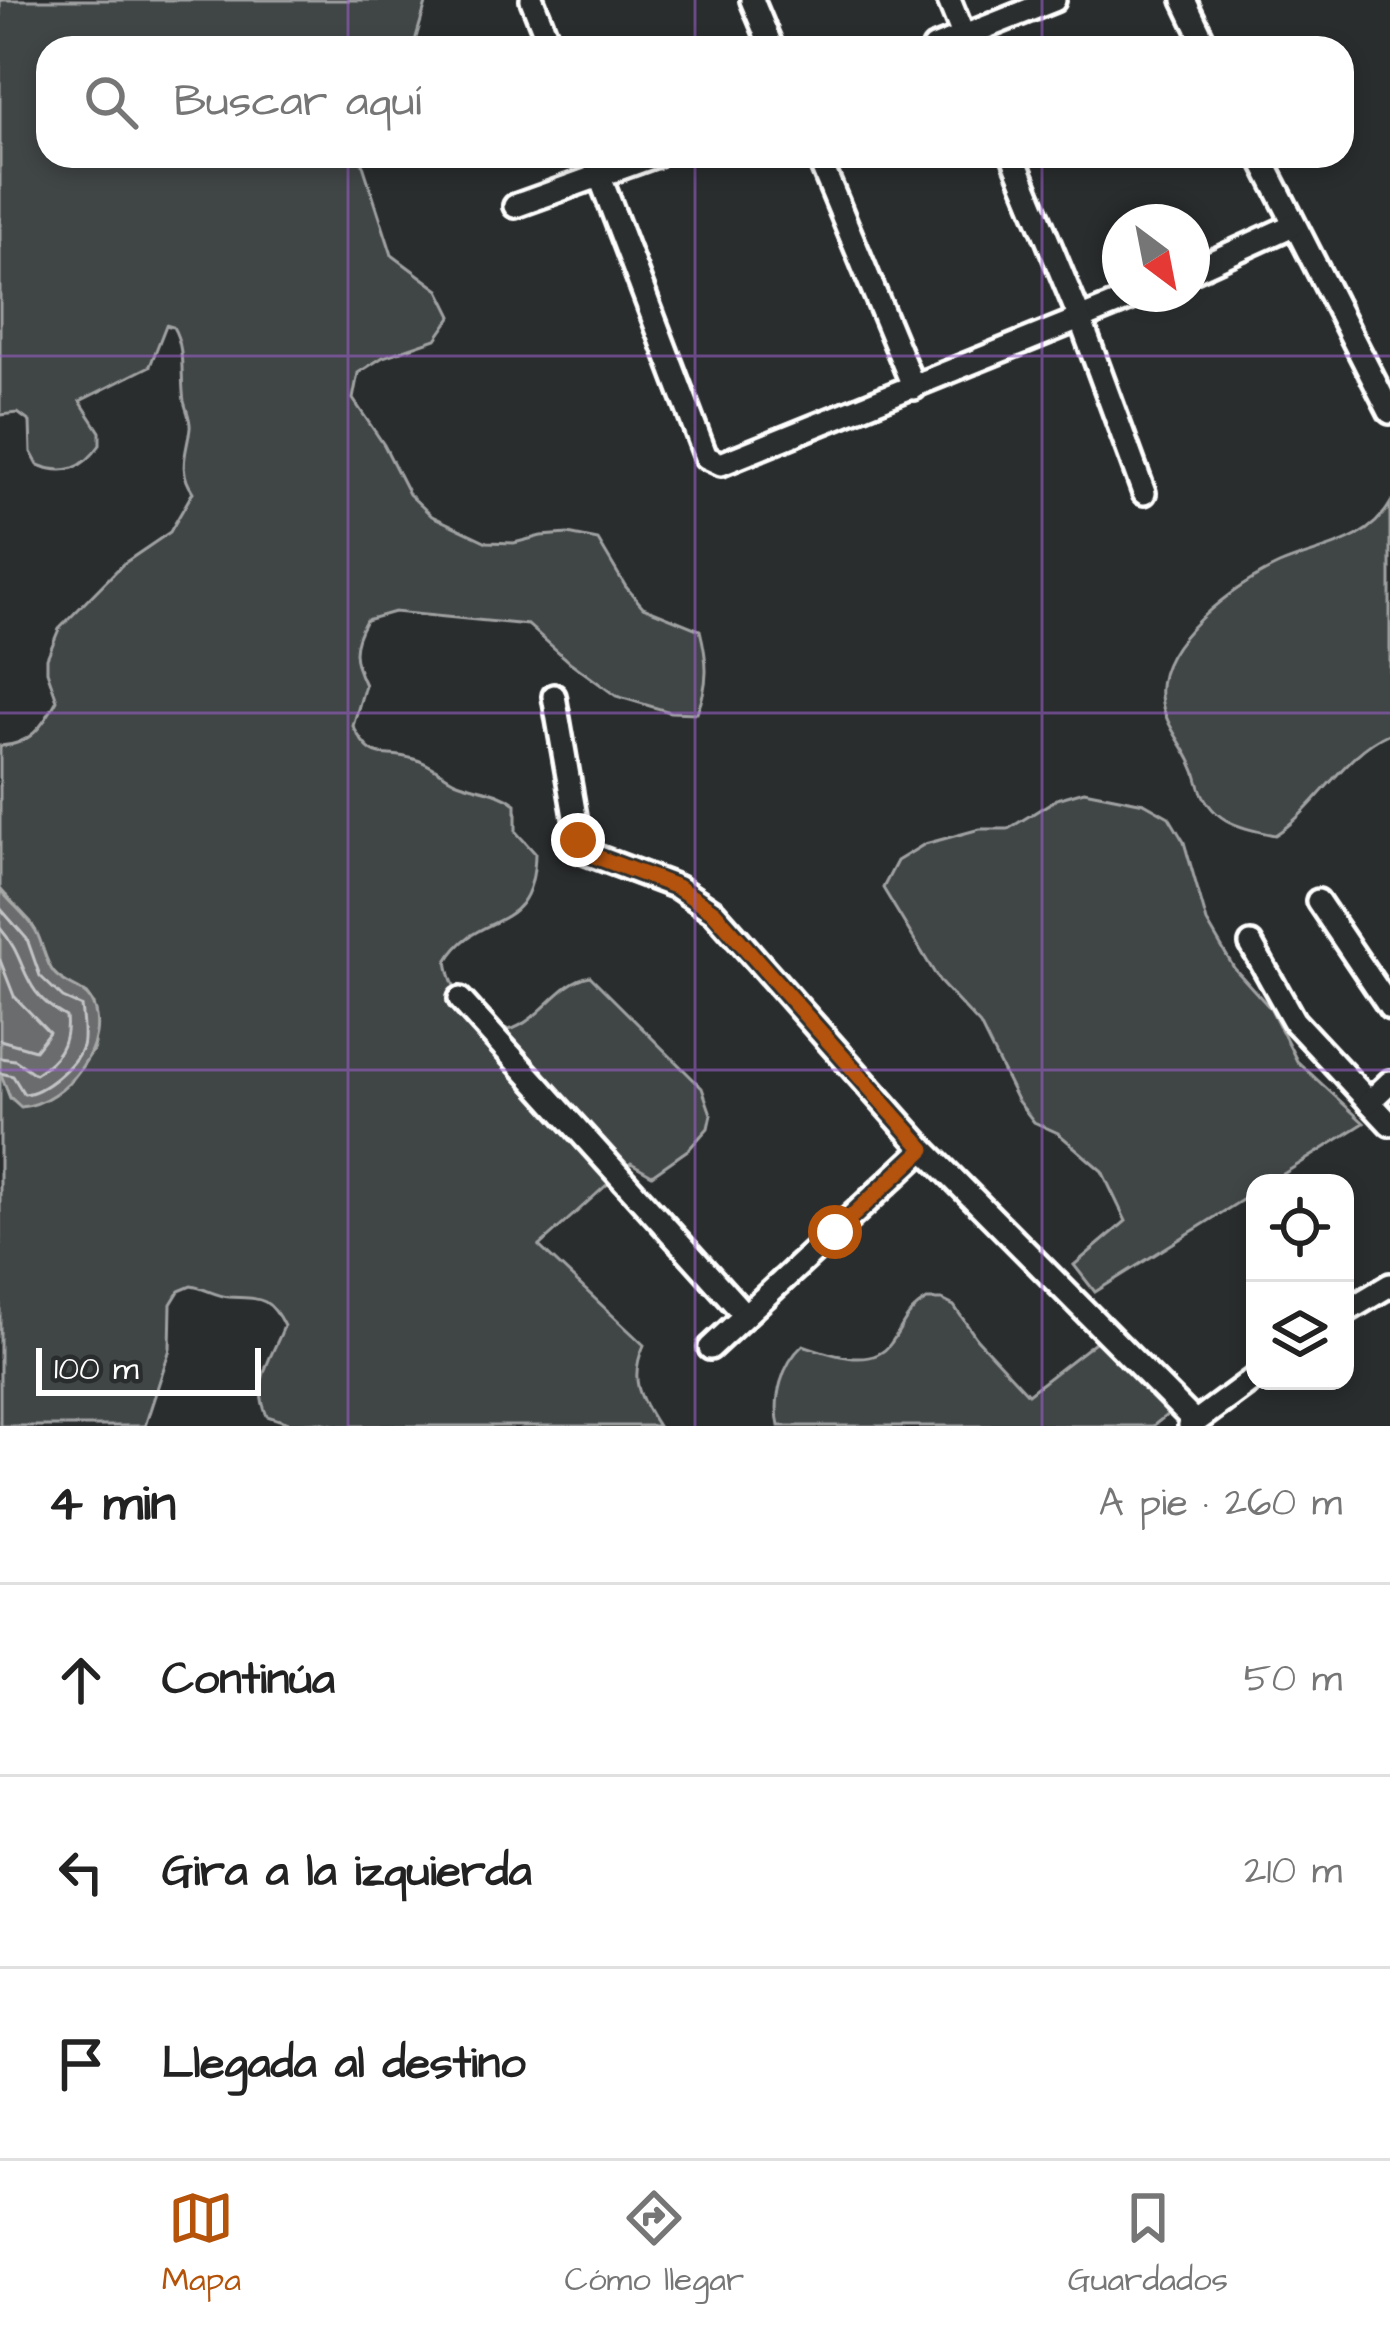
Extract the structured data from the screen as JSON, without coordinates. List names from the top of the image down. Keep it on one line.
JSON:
{"scale_bar":"100 m","north":"bottom right","page":{"search":"Buscar aquí","scale":"100 m","heading":["4 min","A pie · 260 m"],"list":[["Continúa","50 m"],["Gira a la izquierda","210 m"],"Llegada al destino"],"nav":["Mapa","Cómo llegar","Guardados"]}}
